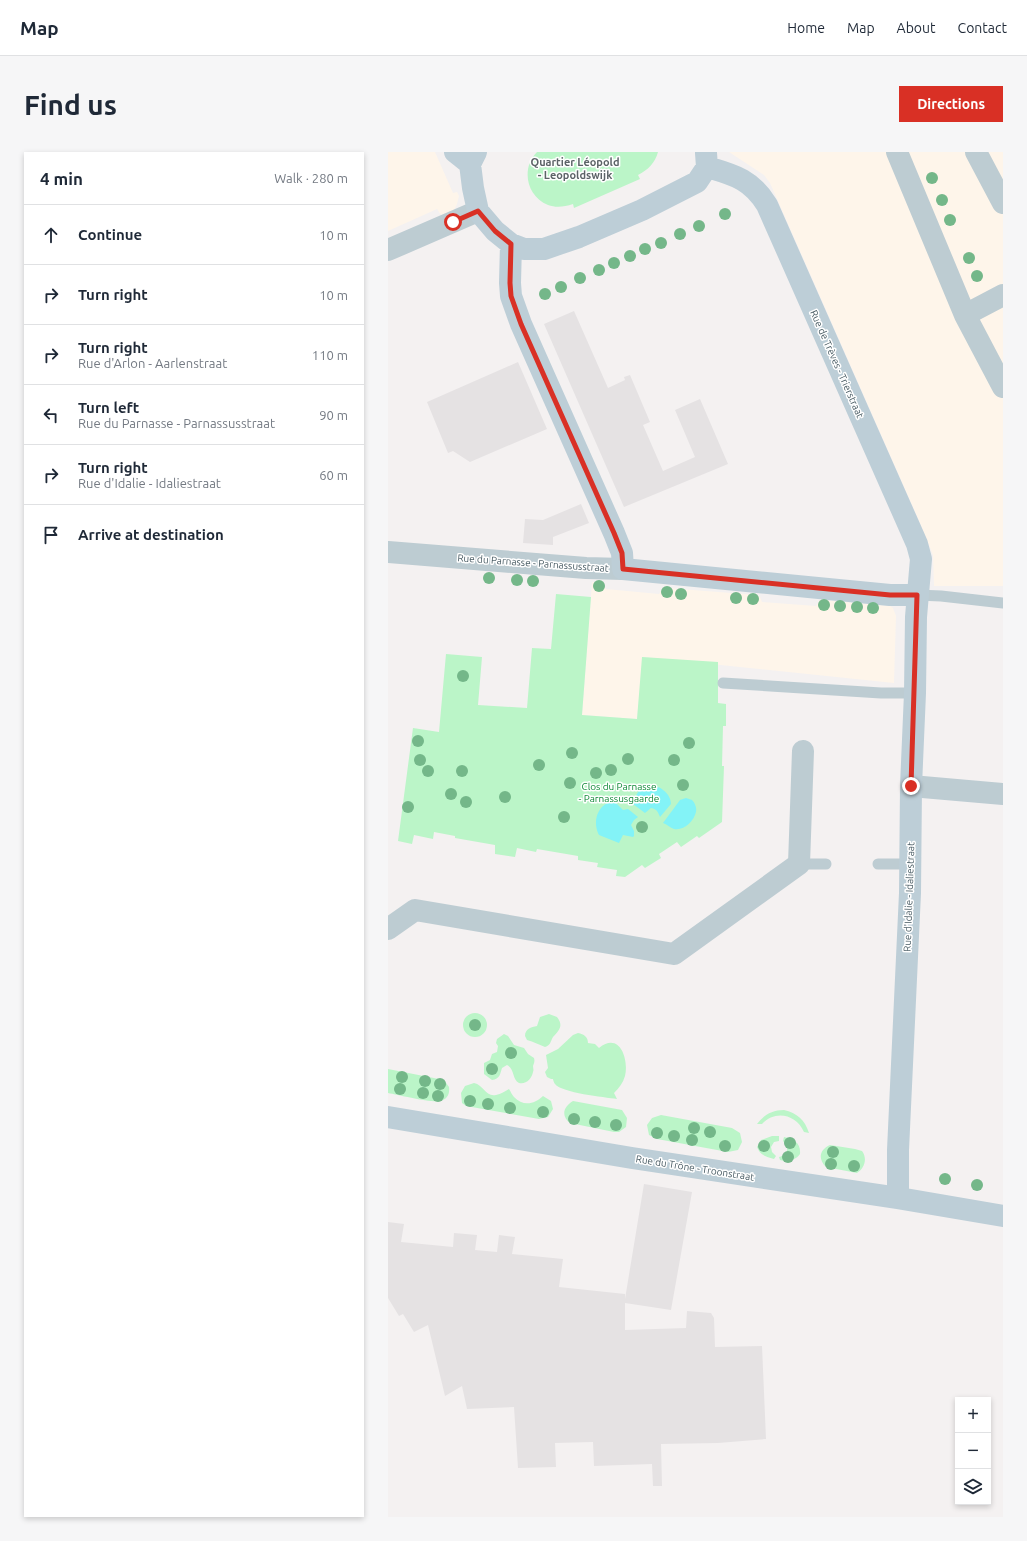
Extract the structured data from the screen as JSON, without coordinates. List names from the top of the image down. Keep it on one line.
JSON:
{"streets":{"street":["Rue de Trèves - Trierstraat","Rue du Parnasse - Parnassusstraat","Rue d'Idalie - Idaliestraat","Rue du Trône - Troonstraat"]},"crossings":[["Rue de Trèves - Trierstraat","Rue du Parnasse - Parnassusstraat"],["Rue de Trèves - Trierstraat","Rue d'Idalie - Idaliestraat"],["Rue du Parnasse - Parnassusstraat","Rue d'Idalie - Idaliestraat"],["Rue d'Idalie - Idaliestraat","Rue du Trône - Troonstraat"]],"districts":["Quartier Léopold - Leopoldswijk"],"parks":["Clos du Parnasse - Parnassusgaarde"],"page":{"header":"Map","nav":["Home","Map","About","Contact"],"buttons":"Directions","title":"Find us","heading":["4 min","Walk · 280 m"],"list":[["Continue","10 m"],["Turn right","10 m"],["Turn right","Rue d'Arlon - Aarlenstraat","110 m"],["Turn left","Rue du Parnasse - Parnassusstraat","90 m"],["Turn right","Rue d'Idalie - Idaliestraat","60 m"],"Arrive at destination"],"map_buttons":["+","−"]}}
